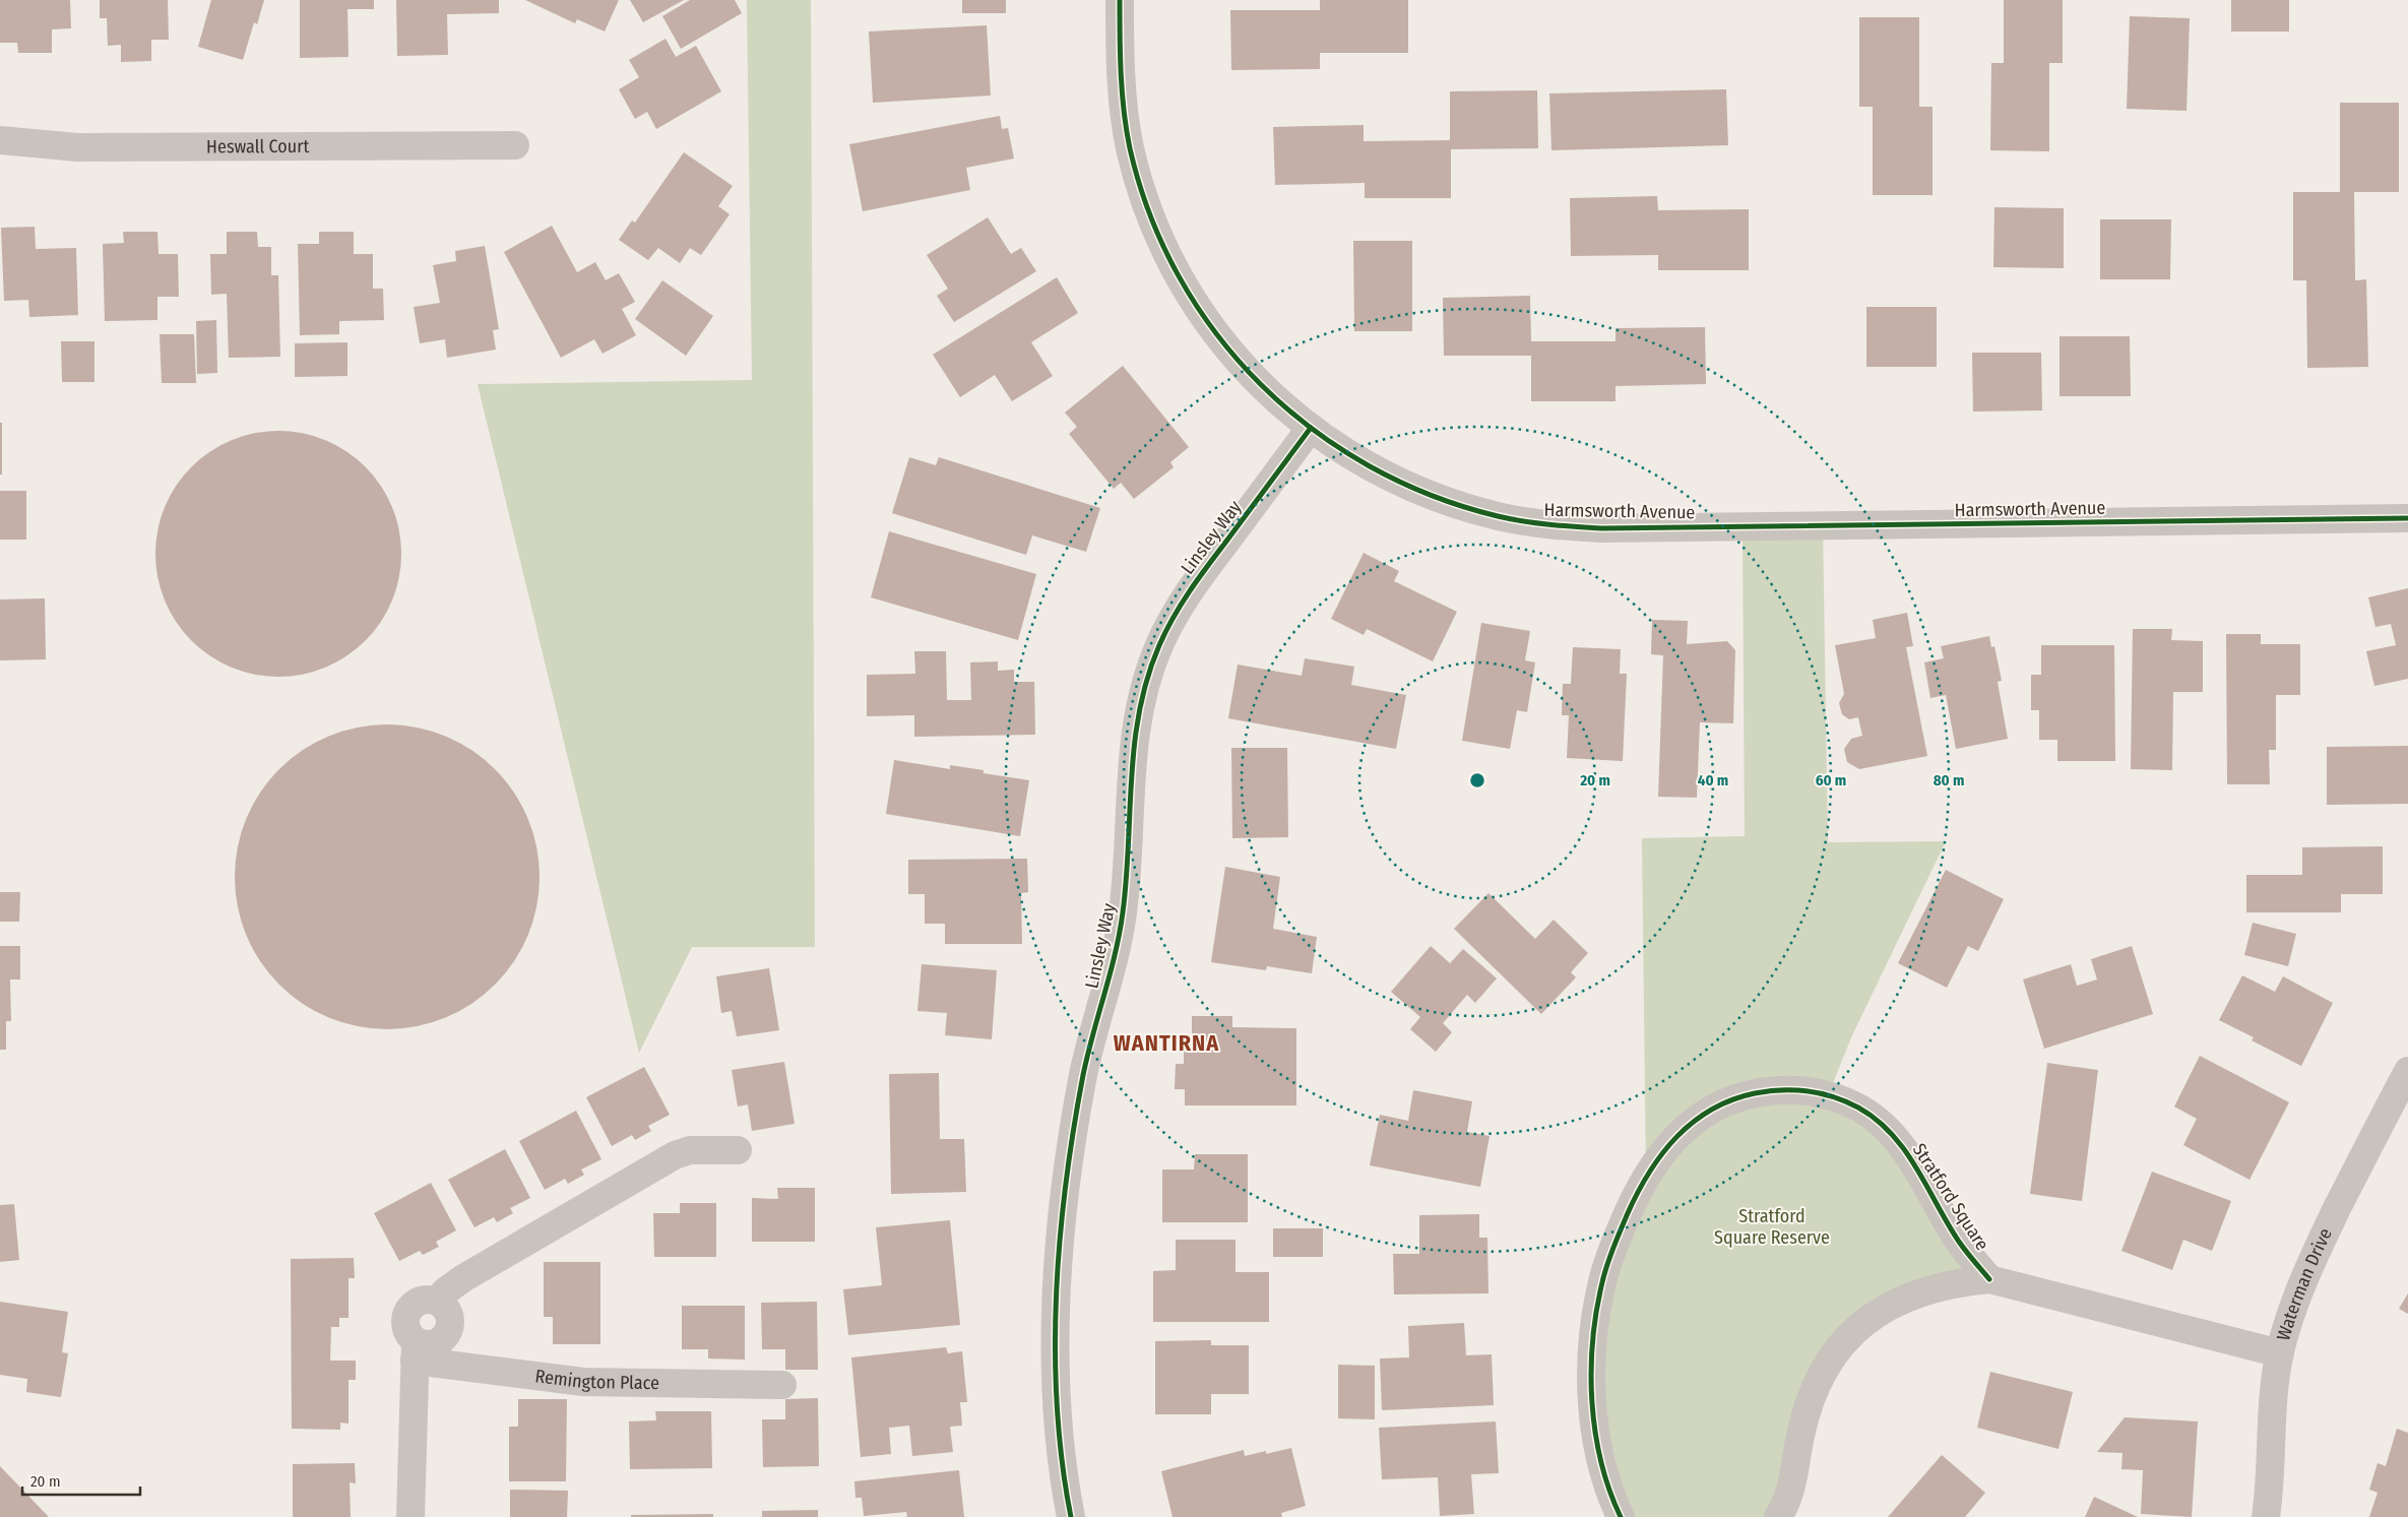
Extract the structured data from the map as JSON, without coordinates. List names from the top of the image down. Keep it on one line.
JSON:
{"streets":{"street":["Heswall Court","Harmsworth Avenue","Linsley Way","Stratford Square","Waterman Drive","Remington Place"]},"crossings":[["Harmsworth Avenue","Linsley Way"],["Stratford Square","Waterman Drive"]],"districts":["WANTIRNA"],"parks":["Stratford Square Reserve"],"scale_bar":"20 m","rings":["20 m","40 m","60 m","80 m"]}
